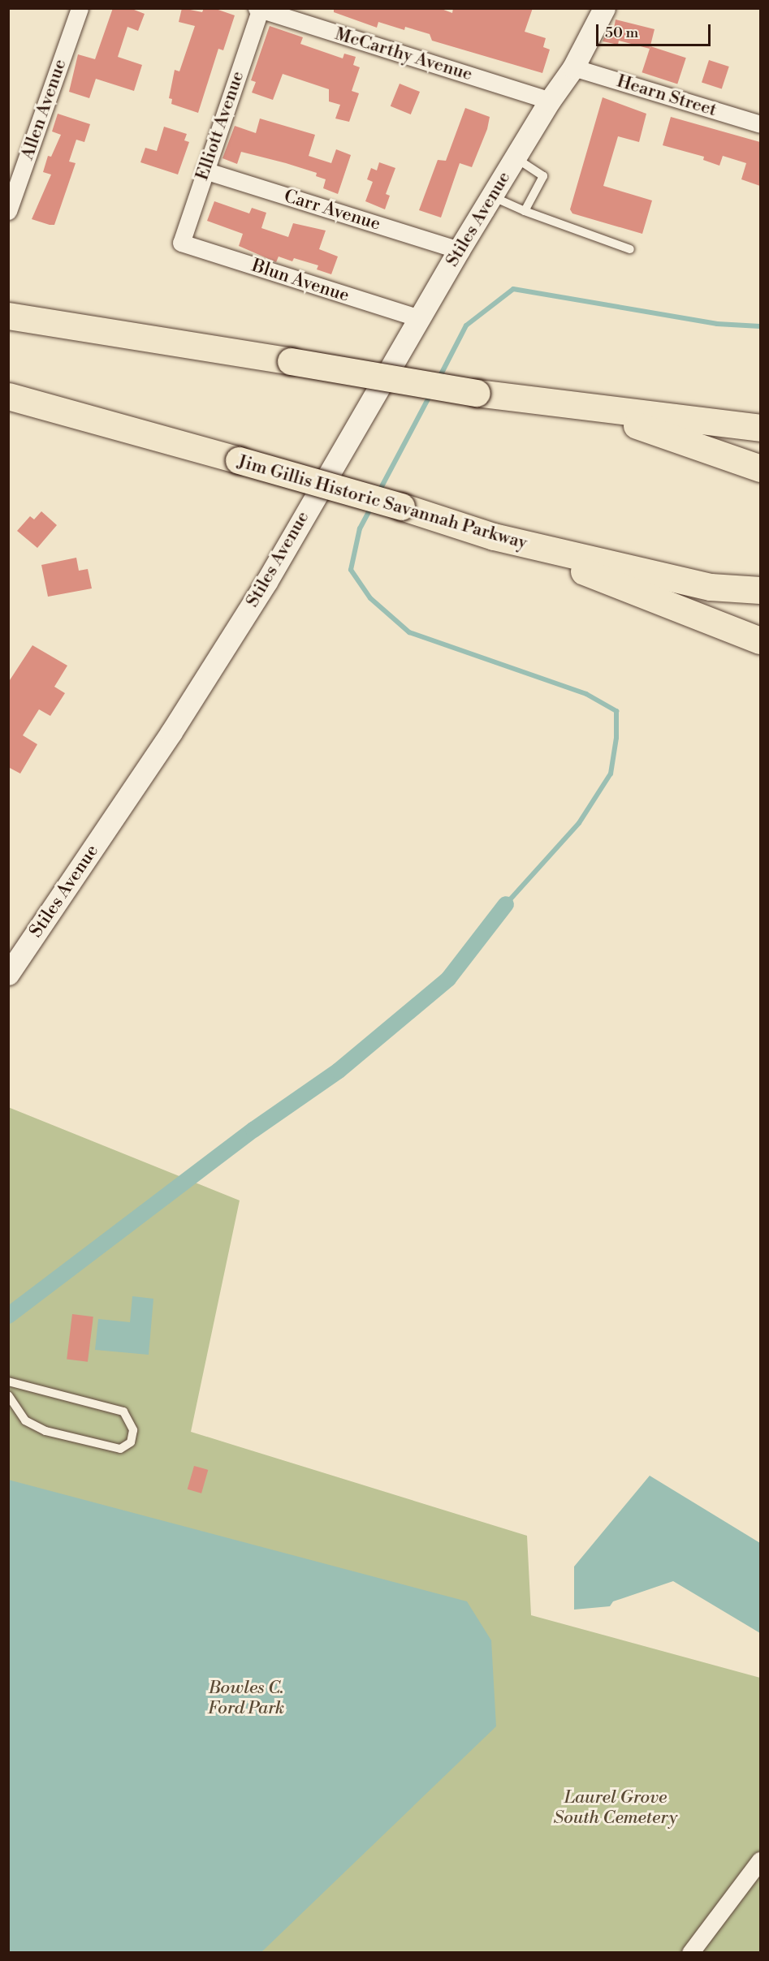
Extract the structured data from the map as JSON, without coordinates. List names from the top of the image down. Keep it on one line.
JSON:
{"streets":{"highway":["Jim Gillis Historic Savannah Parkway"],"street":["McCarthy Avenue","Hearn Street","Allen Avenue","Elliott Avenue","Carr Avenue","Stiles Avenue","Blun Avenue"]},"crossings":[["McCarthy Avenue","Elliott Avenue"],["McCarthy Avenue","Stiles Avenue"],["Hearn Street","Stiles Avenue"],["Elliott Avenue","Carr Avenue"],["Elliott Avenue","Blun Avenue"],["Carr Avenue","Stiles Avenue"],["Stiles Avenue","Blun Avenue"]],"parks":["Bowles C. Ford Park","Laurel Grove South Cemetery"],"scale_bar":"50 m"}
